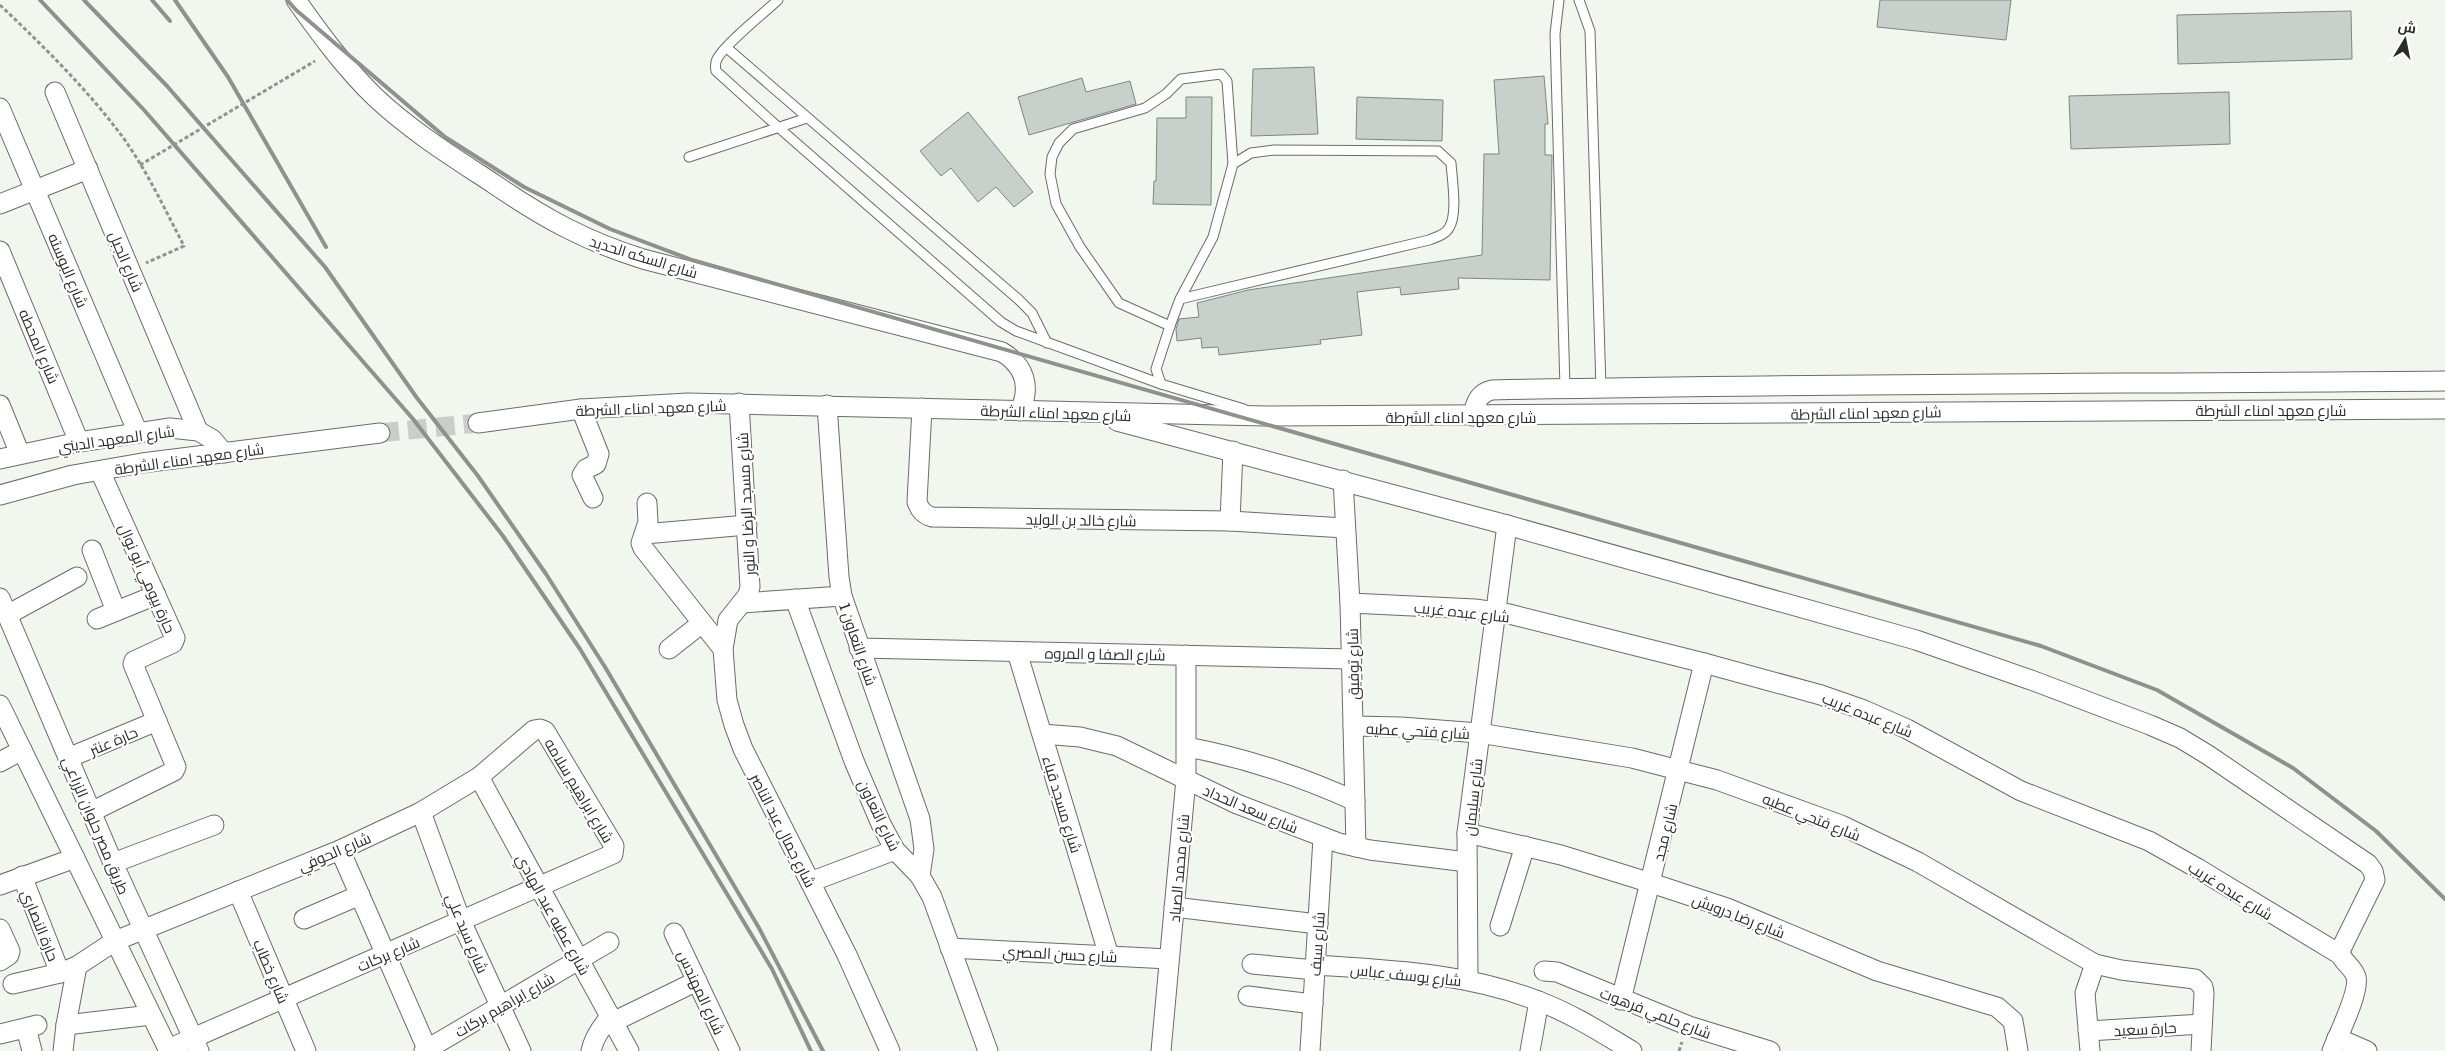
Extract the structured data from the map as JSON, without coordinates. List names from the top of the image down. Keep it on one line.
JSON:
{"streets":{"street":["شارع السكه الحديد","شارع الجبل","شارع البوسته","شارع المحطه","شارع معهد امناء الشرطة","شارع المعهد الديني","شارع مسجد الرضا و النور","شارع خالد بن الوليد","حارة بيومي أبو نوال","شارع عبده غريب","شارع التعاون 1","شارع الصفا و المروه","شارع توفيق","شارع فتحي عطيه","حارة عنتر","شارع ابراهيم سلامه","شارع سليمان","شارع مسجد قباء","شارع سعد الحداد","شارع التعاون","طريق مصر حلوان الزراعي","شارع جمال عبد الناصر","شارع مجد","شارع الحوفي","شارع محمد الصياد","شارع عطيه عبد الهادي","شارع رضا درويش","حارة النصاري","شارع سيد علي","شارع سيف","شارع بركات","شارع حسن المصري","شارع خطاب","شارع يوسف عباس","شارع المهندس","شارع ابراهيم بركات","شارع حلمي فرهوت","حارة سعيد"]},"crossings":[["شارع السكه الحديد","شارع معهد امناء الشرطة"],["شارع الجبل","شارع المعهد الديني"],["شارع البوسته","شارع المعهد الديني"],["شارع المحطه","شارع المعهد الديني"],["شارع معهد امناء الشرطة","شارع مسجد الرضا و النور"],["شارع معهد امناء الشرطة","شارع خالد بن الوليد"],["شارع معهد امناء الشرطة","حارة بيومي أبو نوال"],["شارع معهد امناء الشرطة","شارع التعاون 1"],["شارع مسجد الرضا و النور","شارع جمال عبد الناصر"],["شارع خالد بن الوليد","شارع توفيق"],["حارة بيومي أبو نوال","حارة عنتر"],["حارة بيومي أبو نوال","طريق مصر حلوان الزراعي"],["شارع عبده غريب","شارع توفيق"],["شارع عبده غريب","شارع سليمان"],["شارع عبده غريب","شارع مجد"],["شارع التعاون 1","شارع الصفا و المروه"],["شارع التعاون 1","شارع التعاون"],["شارع الصفا و المروه","شارع توفيق"],["شارع الصفا و المروه","شارع مسجد قباء"],["شارع الصفا و المروه","شارع محمد الصياد"],["شارع توفيق","شارع فتحي عطيه"],["شارع توفيق","شارع سعد الحداد"],["شارع فتحي عطيه","شارع سليمان"],["شارع فتحي عطيه","شارع مجد"],["شارع فتحي عطيه","حارة سعيد"],["حارة عنتر","طريق مصر حلوان الزراعي"],["شارع ابراهيم سلامه","شارع الحوفي"],["شارع ابراهيم سلامه","شارع بركات"],["شارع سليمان","شارع سعد الحداد"],["شارع سليمان","شارع رضا درويش"],["شارع سليمان","شارع يوسف عباس"],["شارع مسجد قباء","شارع سعد الحداد"],["شارع مسجد قباء","شارع حسن المصري"],["شارع سعد الحداد","شارع محمد الصياد"],["شارع سعد الحداد","شارع سيف"],["شارع التعاون","شارع حسن المصري"],["طريق مصر حلوان الزراعي","شارع الحوفي"],["طريق مصر حلوان الزراعي","شارع بركات"],["شارع مجد","شارع رضا درويش"],["شارع مجد","شارع حلمي فرهوت"],["شارع الحوفي","شارع عطيه عبد الهادي"],["شارع الحوفي","حارة النصاري"],["شارع الحوفي","شارع سيد علي"],["شارع الحوفي","شارع خطاب"],["شارع محمد الصياد","شارع حسن المصري"],["شارع عطيه عبد الهادي","شارع بركات"],["شارع عطيه عبد الهادي","شارع ابراهيم بركات"],["شارع سيد علي","شارع بركات"],["شارع سيد علي","شارع ابراهيم بركات"],["شارع سيف","شارع يوسف عباس"],["شارع بركات","شارع خطاب"]],"north":"top"}
